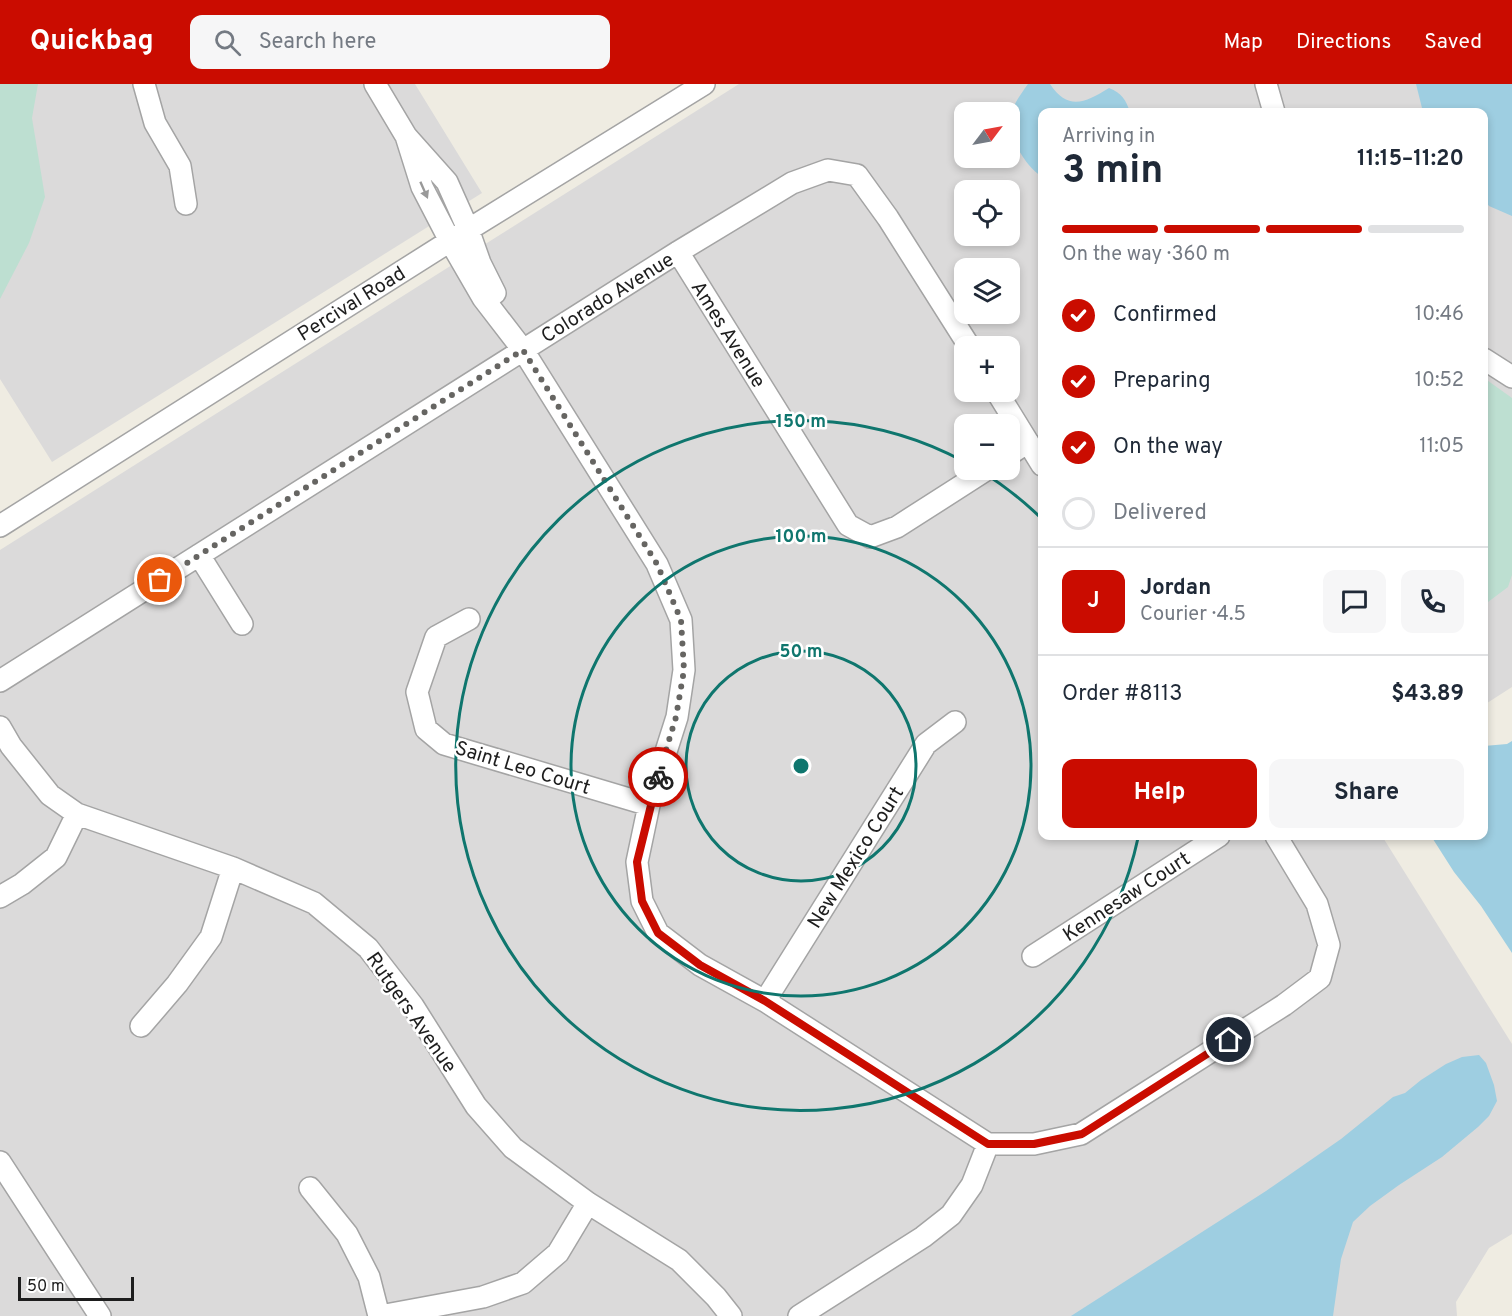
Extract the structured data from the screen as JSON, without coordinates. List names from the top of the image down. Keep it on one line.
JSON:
{"streets":{"street":["Colorado Avenue","Percival Road","Ames Avenue","Saint Leo Court","New Mexico Court","Kennesaw Court","Rutgers Avenue"]},"crossings":[["Colorado Avenue","Ames Avenue"]],"scale_bar":"50 m","north":"top right","page":{"header":"Quickbag","search":"Search here","nav":["Map","Directions","Saved"],"map_buttons":["+","−"],"heading":["3 min","Arriving in","11:15–11:20"],"panel":["Jordan","Courier · 4.5","Order #8113","$43.89"],"bar":"On the way · 360 m","list":[["Confirmed","10:46"],["Preparing","10:52"],["On the way","11:05"],"Delivered"],"round":"J","buttons":["Help","Share"],"scale":"50 m"},"rings":["150 m","100 m","50 m"]}
